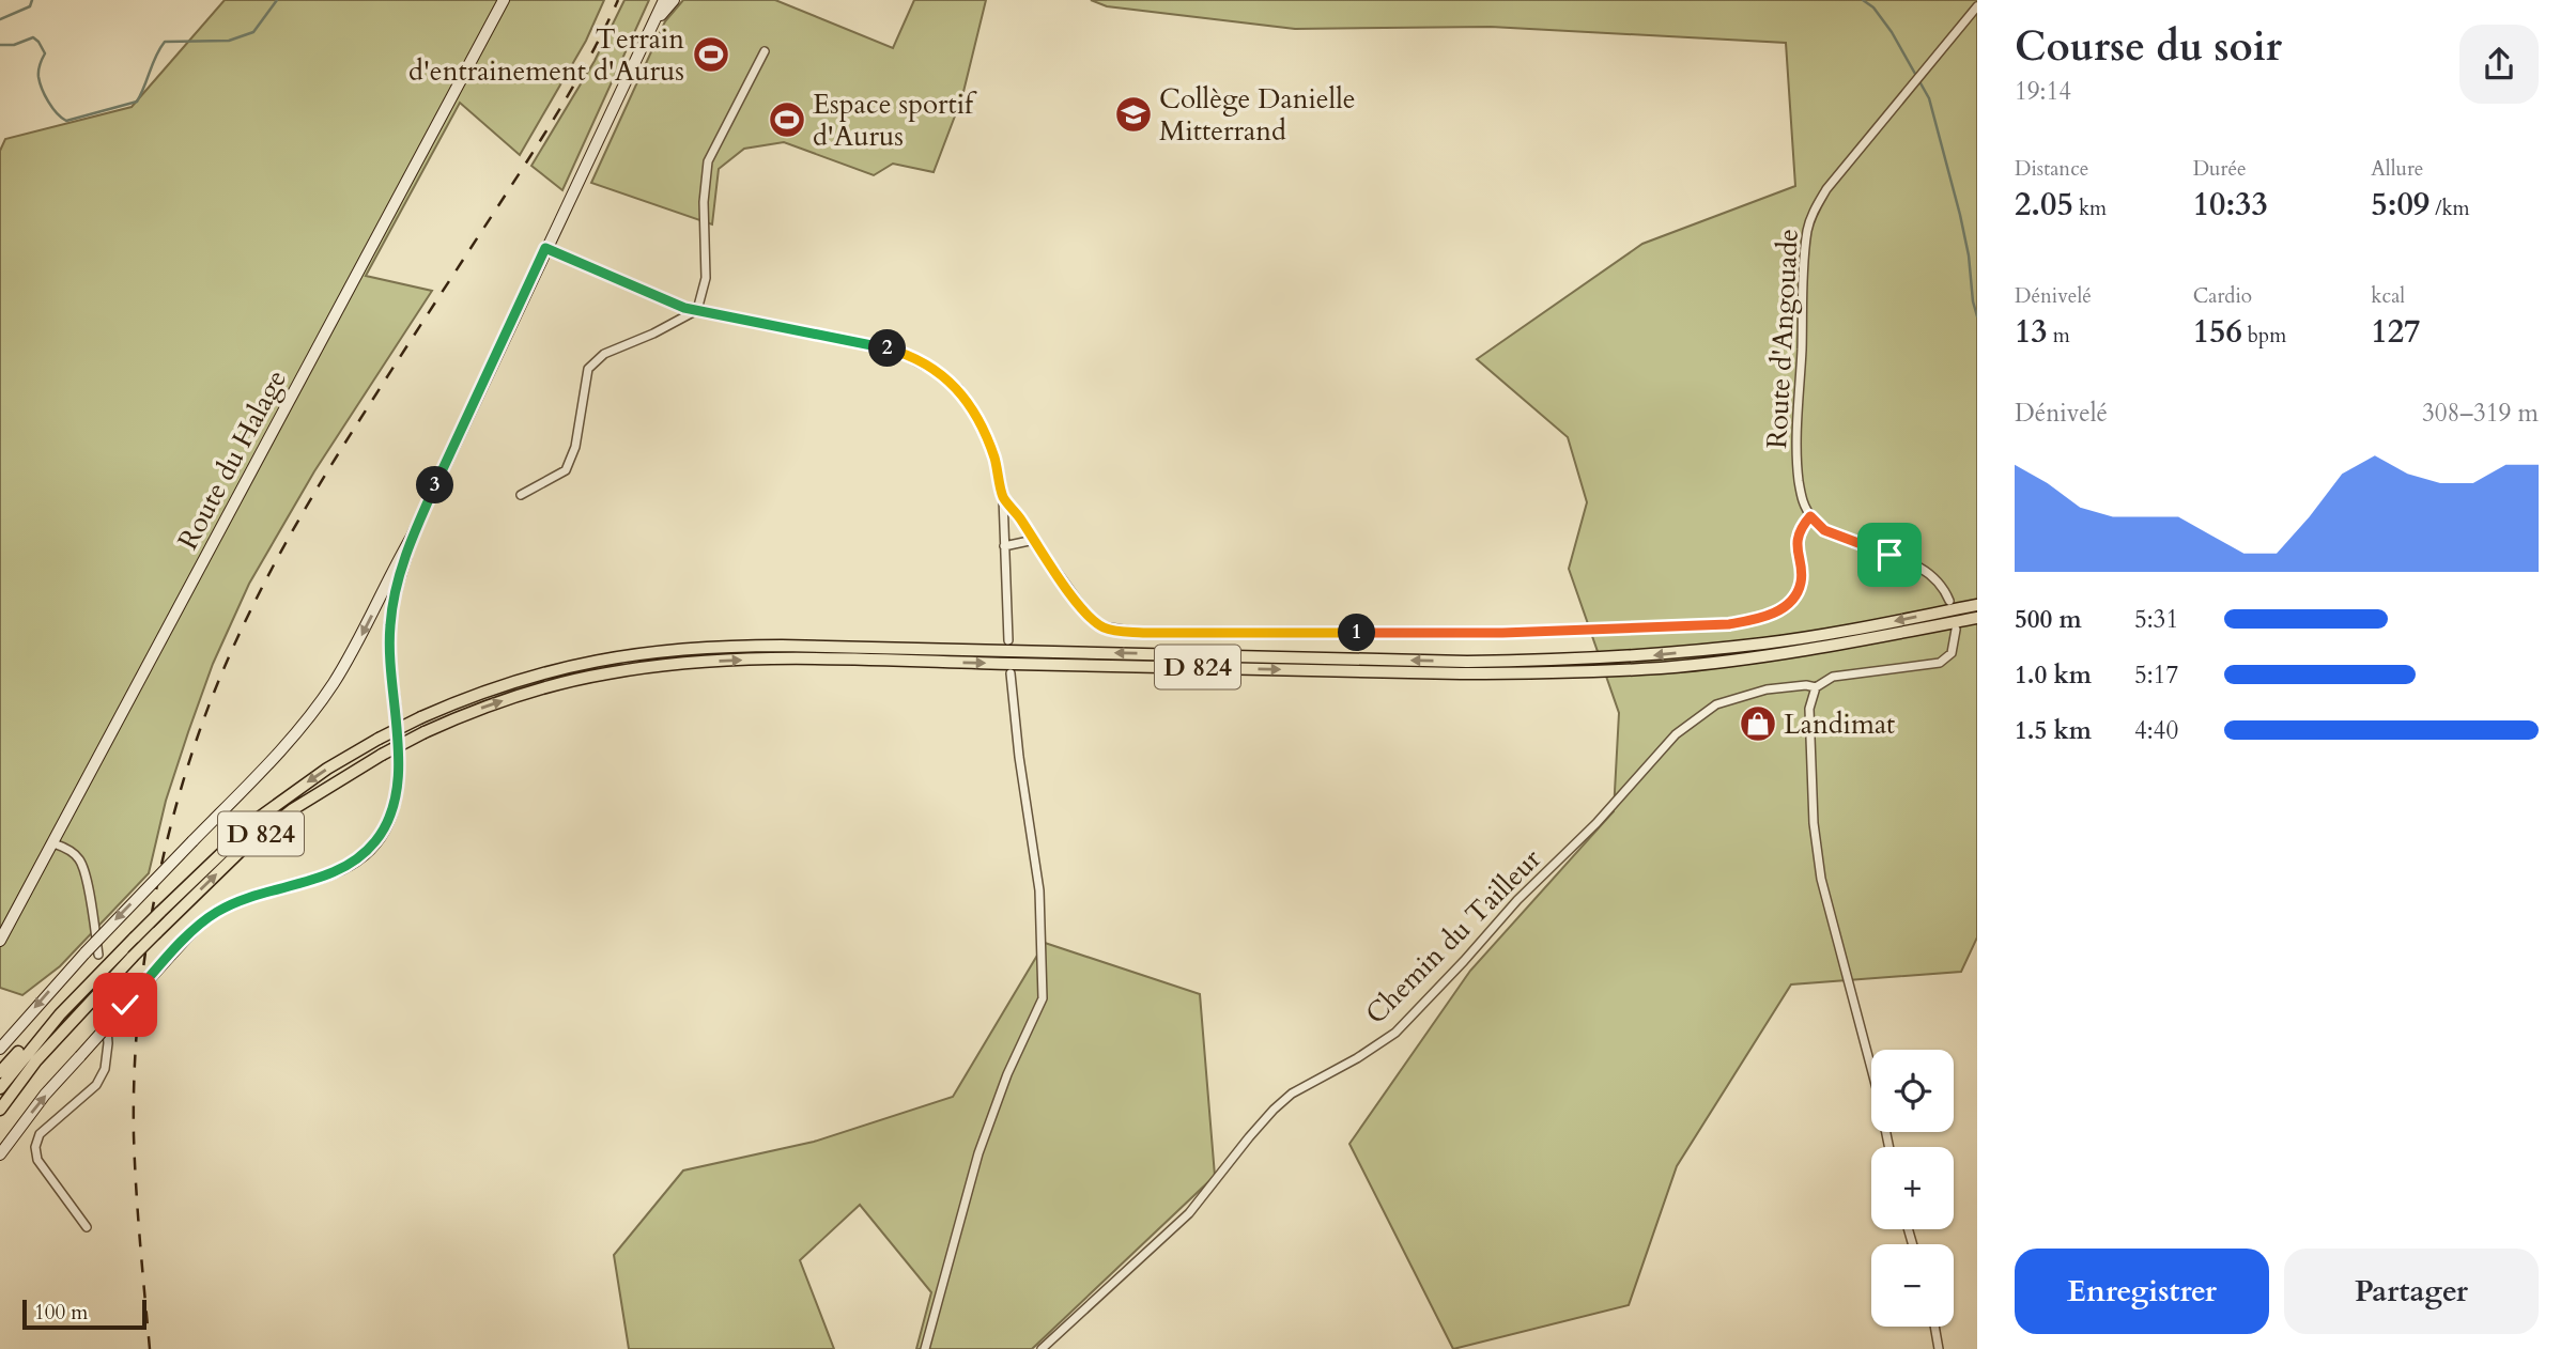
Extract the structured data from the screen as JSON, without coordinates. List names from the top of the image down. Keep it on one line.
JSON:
{"streets":{"highway":["D 824"],"main road":["Route du Halage"],"street":["Route d'Angouade","Chemin du Tailleur"]},"places":{"sports":["Terrain d'entrainement d'Aurus","Espace sportif d'Aurus"],"school or university":["Collège Danielle Mitterrand"],"shop":["Landimat"]},"scale_bar":"100 m","page":{"heading":["Course du soir","19:14"],"stats":[["Distance","2.05 km"],["Durée","10:33"],["Allure","5:09 /km"],["Dénivelé","13 m"],["Cardio","156 bpm"],["kcal","127"]],"pins":["2","3","1"],"chart":["Dénivelé","308–319 m"],"list":[{"name":"500 m","note":"5:31"},{"name":"1.0 km","note":"5:17"},{"name":"1.5 km","note":"4:40"}],"map_buttons":["+","−"],"buttons":["Enregistrer","Partager"],"scale":"100 m"}}
